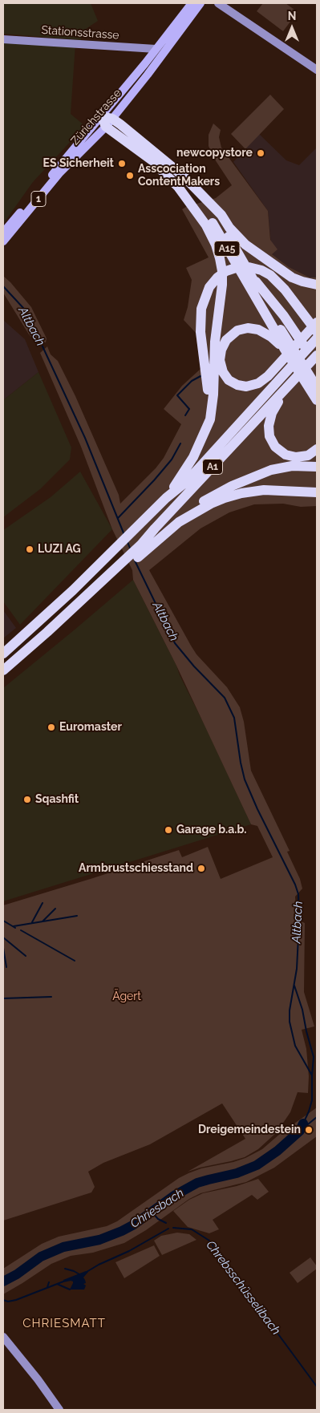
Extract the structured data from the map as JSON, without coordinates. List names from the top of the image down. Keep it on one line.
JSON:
{"streets":{"highway":["A15","A1"],"main road":["Zürichstrasse","1"],"street":["Stationsstrasse"]},"crossings":[["Stationsstrasse","Zürichstrasse"],["Zürichstrasse","A15"]],"districts":["CHRIESMATT"],"water":["Altbach","Chriesbach","Chrebsschüsselibach"],"parks":["Ägert"],"places":["newcopystore","ES Sicherheit","Asscociation ContentMakers","LUZI AG","Euromaster","Sqashfit","Garage b.a.b.","Armbrustschiesstand","Dreigemeindestein"],"north":"top"}
